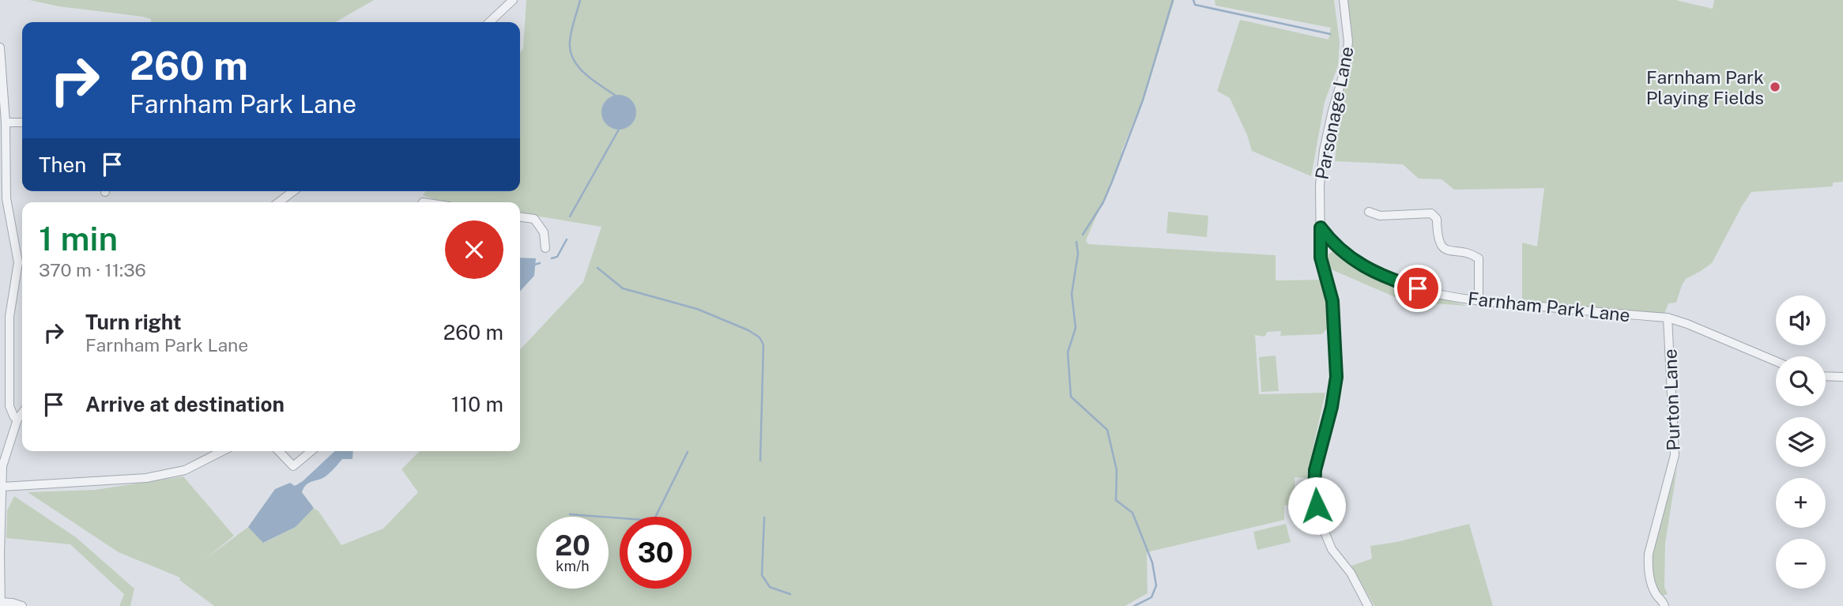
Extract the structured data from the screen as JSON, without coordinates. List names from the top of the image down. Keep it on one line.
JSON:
{"streets":{"street":["Parsonage Lane","Farnham Park Lane","Purton Lane"]},"crossings":[["Parsonage Lane","Farnham Park Lane"],["Farnham Park Lane","Purton Lane"]],"places":["Farnham Park Playing Fields"],"page":{"turn":["260 m","Farnham Park Lane"],"then":"Then","heading":["1 min","370 m · 11:36"],"map_buttons":["+","−"],"list":[{"name":"Turn right","note":"Farnham Park Lane","value":"260 m"},{"name":"Arrive at destination","value":"110 m"}],"speed":"20 km/h","limit":"30"}}
